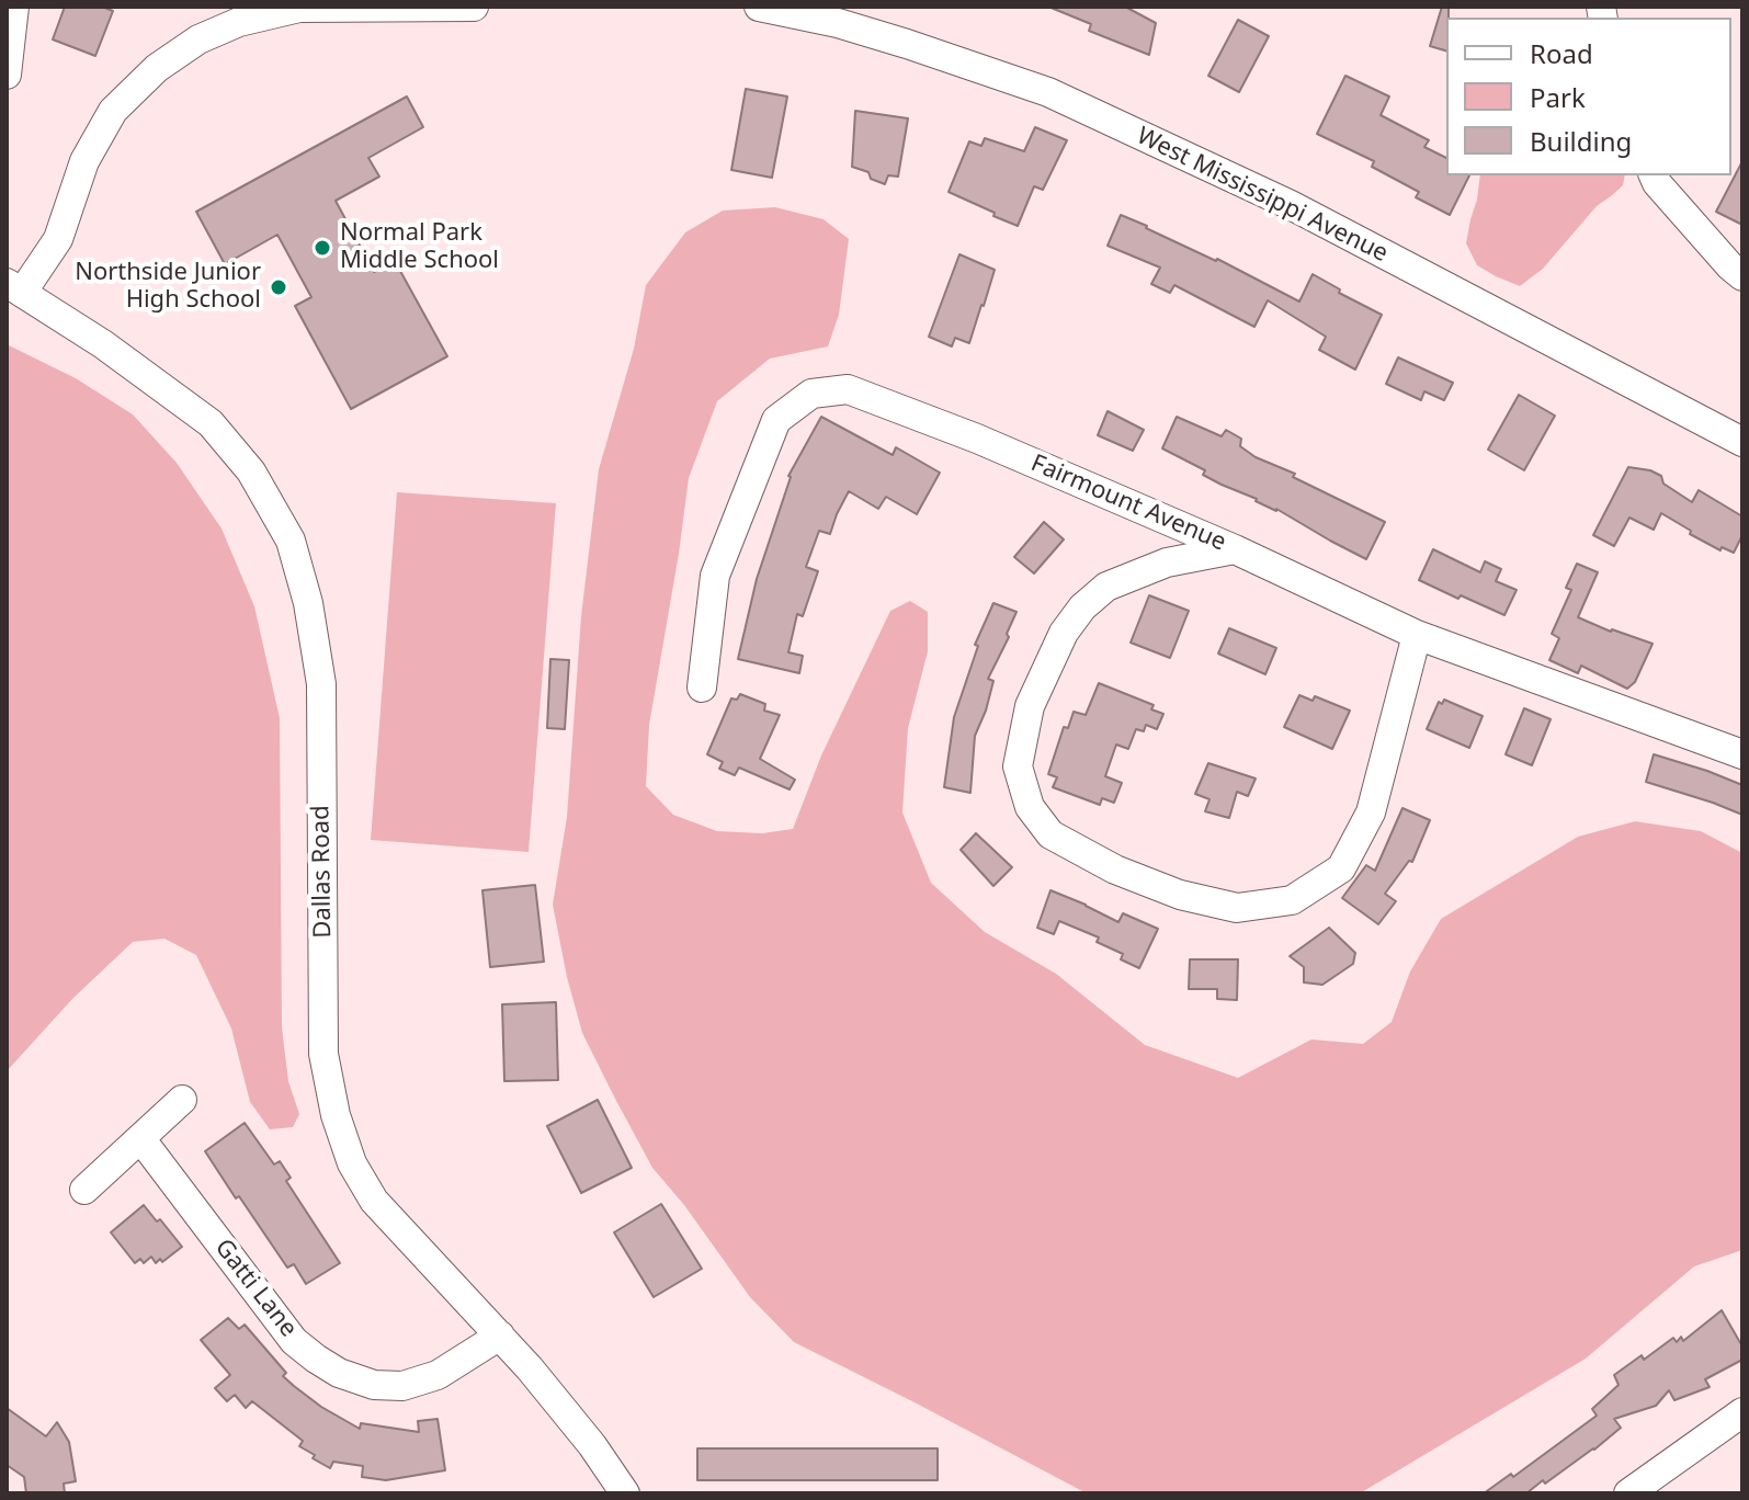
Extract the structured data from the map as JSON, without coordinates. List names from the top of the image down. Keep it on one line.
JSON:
{"streets":{"street":["West Mississippi Avenue","Fairmount Avenue","Dallas Road","Gatti Lane"]},"crossings":[["Dallas Road","Gatti Lane"]],"places":["Normal Park Middle School","Northside Junior High School"],"legend":["Road","Park","Building"]}
